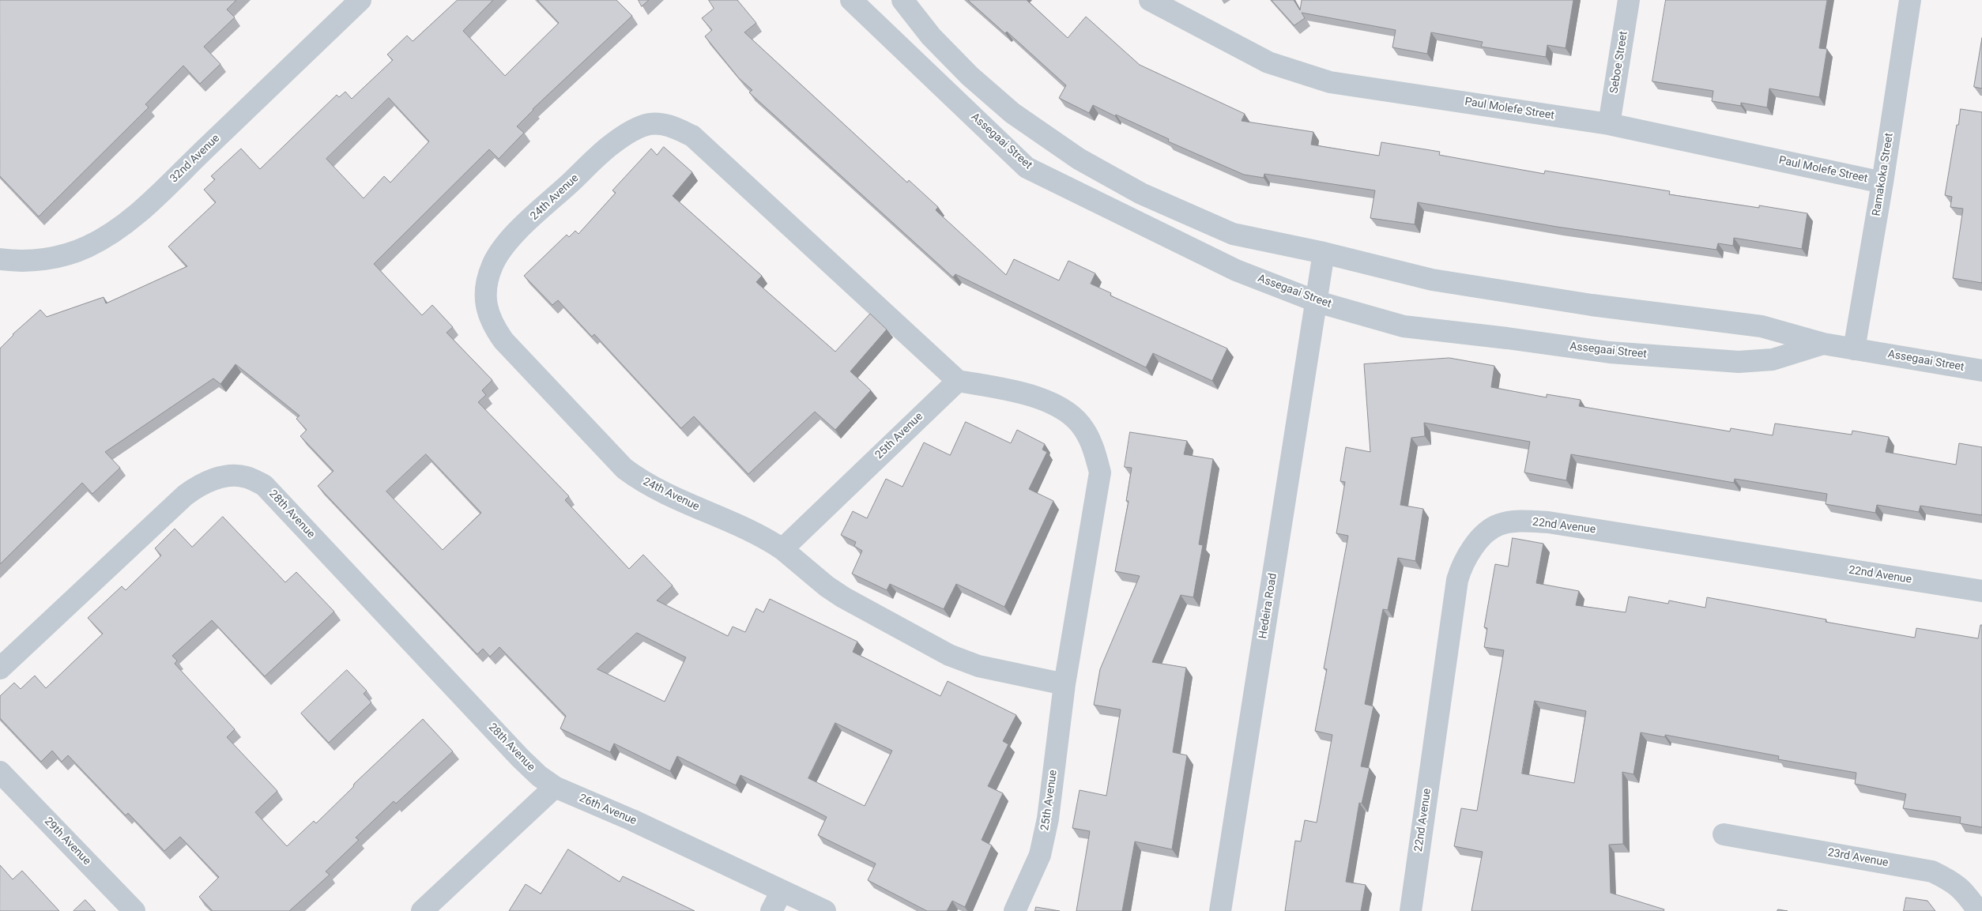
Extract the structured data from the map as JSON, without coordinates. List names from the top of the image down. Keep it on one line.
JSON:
{"streets":{"street":["Seboe Street","Paul Molefe Street","Assegaai Street","32nd Avenue","Ramakoka Street","24th Avenue","25th Avenue","28th Avenue","22nd Avenue","Hedeira Road","26th Avenue","29th Avenue","23rd Avenue"]},"crossings":[["Seboe Street","Paul Molefe Street"],["Paul Molefe Street","Ramakoka Street"],["Assegaai Street","Ramakoka Street"],["Assegaai Street","Hedeira Road"],["24th Avenue","25th Avenue"],["28th Avenue","26th Avenue"]]}
